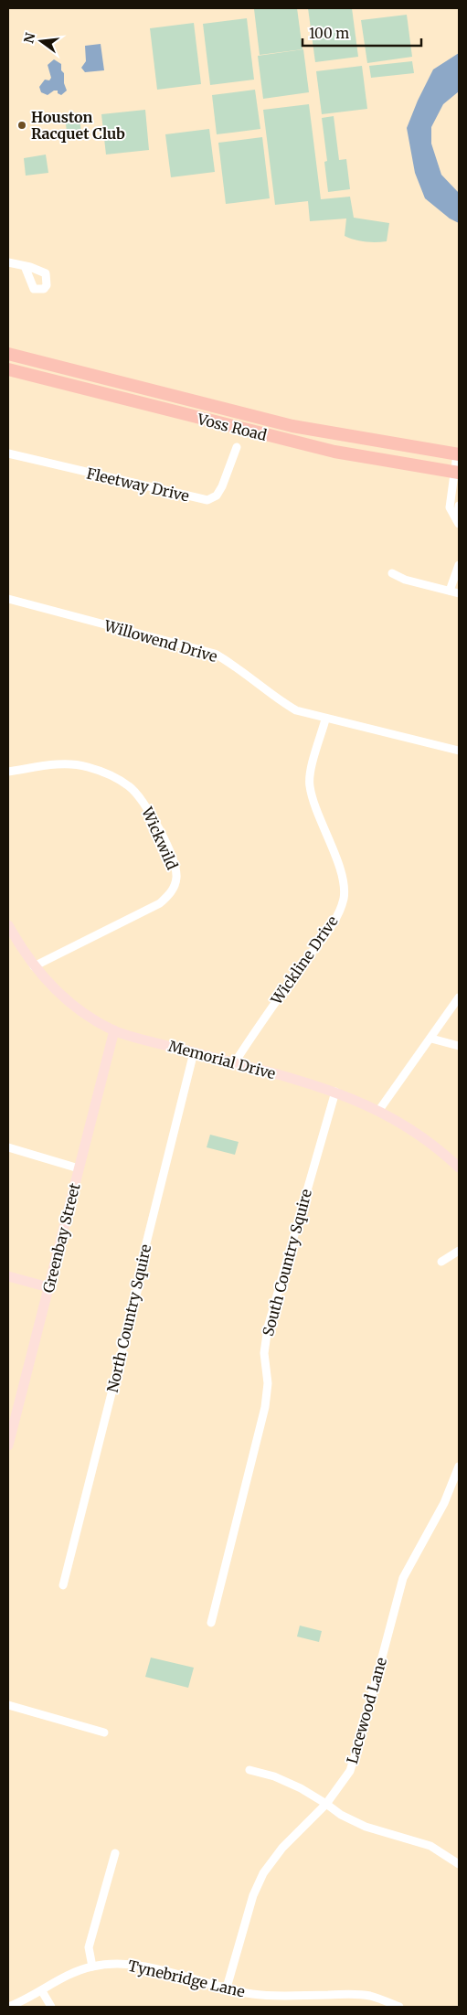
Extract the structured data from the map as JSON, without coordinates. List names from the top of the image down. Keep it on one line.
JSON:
{"streets":{"main road":["Voss Road"],"street":["Fleetway Drive","Willowend Drive","Wickwild","Wickline Drive","Memorial Drive","Greenbay Street","South Country Squire","North Country Squire","Lacewood Lane","Tynebridge Lane"]},"crossings":[["Willowend Drive","Wickline Drive"],["Wickwild","Memorial Drive"],["Wickline Drive","Memorial Drive"],["Memorial Drive","Greenbay Street"],["Memorial Drive","South Country Squire"],["Memorial Drive","North Country Squire"],["Lacewood Lane","Tynebridge Lane"]],"places":["Houston Racquet Club"],"scale_bar":"100 m","north":"left"}
